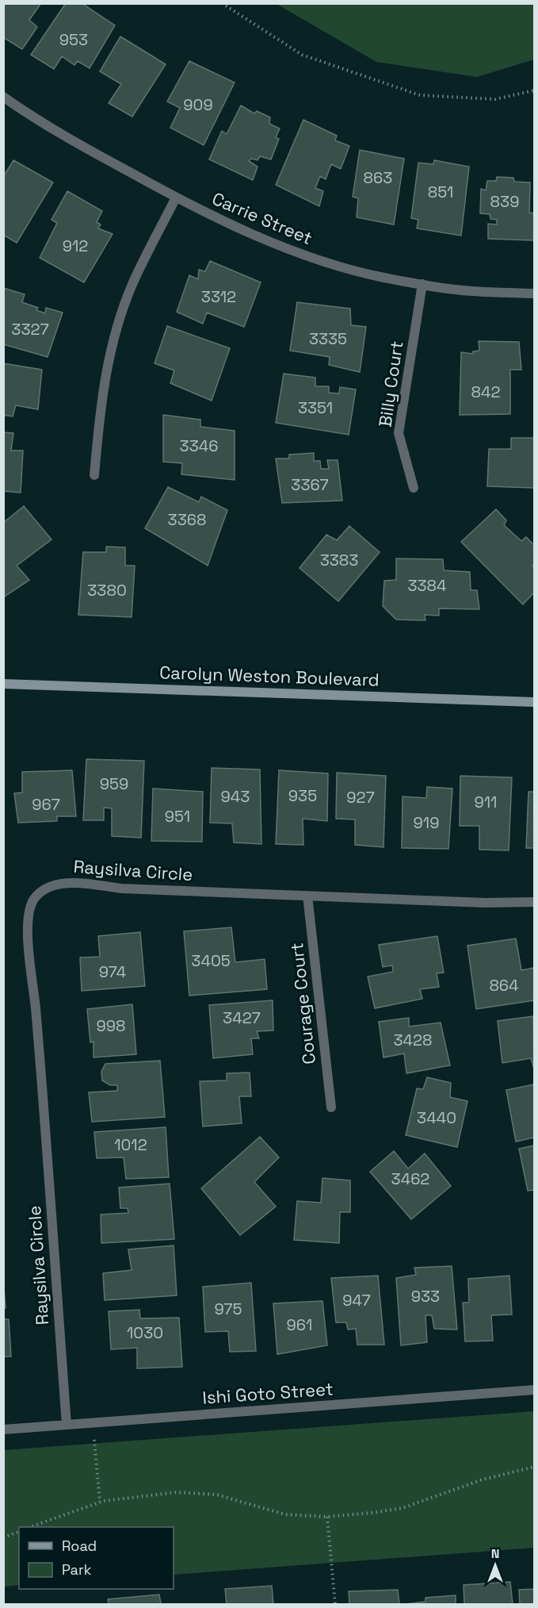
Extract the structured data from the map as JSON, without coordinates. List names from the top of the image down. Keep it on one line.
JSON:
{"streets":{"street":["Carrie Street","Billy Court","Carolyn Weston Boulevard","Raysilva Circle","Courage Court","Ishi Goto Street"]},"crossings":[["Carrie Street","Billy Court"],["Raysilva Circle","Courage Court"],["Raysilva Circle","Ishi Goto Street"]],"house_numbers":["953","909","863","851","839","912","3312","3327","3335","842","3351","3346","3367","3368","3383","3384","3380","959","935","943","927","911","967","951","919","3405","974","864","3427","998","3428","3440","1012","3462","933","947","975","961","1030"],"legend":["Road","Park"],"north":"top"}
